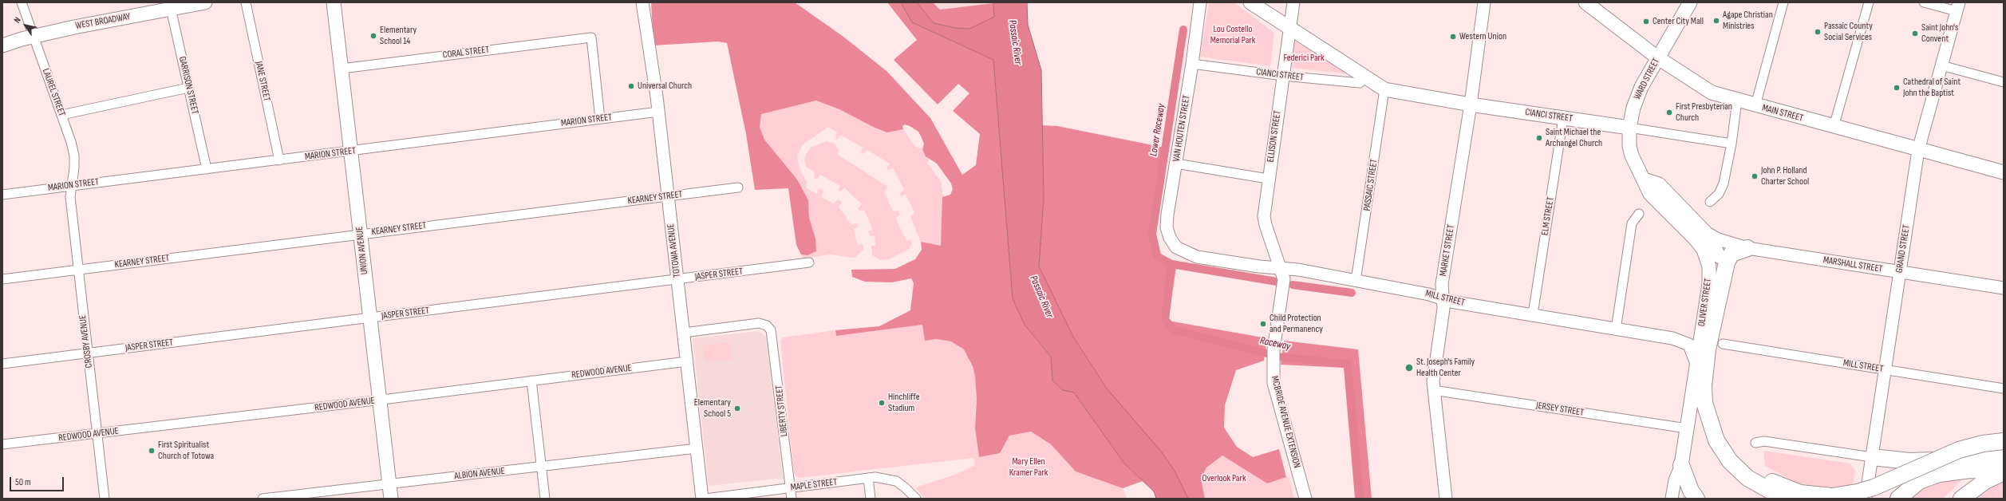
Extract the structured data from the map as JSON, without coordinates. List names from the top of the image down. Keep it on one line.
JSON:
{"streets":{"main road":["WEST BROADWAY","CIANCI STREET","WARD STREET","MAIN STREET","UNION AVENUE","OLIVER STREET"],"street":["CORAL STREET","JANE STREET","GARRISON STREET","LAUREL STREET","MARION STREET","VAN HOUTEN STREET","ELLISON STREET","PASSAIC STREET","KEARNEY STREET","ELM STREET","GRAND STREET","TOTOWA AVENUE","MARKET STREET","MARSHALL STREET","JASPER STREET","MILL STREET","CROSBY AVENUE","REDWOOD AVENUE","JERSEY STREET","LIBERTY STREET","MCBRIDE AVENUE EXTENSION","ALBION AVENUE","MAPLE STREET"]},"crossings":[["WEST BROADWAY","GARRISON STREET"],["WEST BROADWAY","LAUREL STREET"],["CORAL STREET","MARION STREET"],["CORAL STREET","UNION AVENUE"],["CIANCI STREET","WARD STREET"],["CIANCI STREET","VAN HOUTEN STREET"],["CIANCI STREET","ELLISON STREET"],["CIANCI STREET","PASSAIC STREET"],["CIANCI STREET","ELM STREET"],["CIANCI STREET","MARKET STREET"],["WARD STREET","MAIN STREET"],["WARD STREET","OLIVER STREET"],["JANE STREET","MARION STREET"],["GARRISON STREET","MARION STREET"],["LAUREL STREET","MARION STREET"],["LAUREL STREET","CROSBY AVENUE"],["MAIN STREET","GRAND STREET"],["MARION STREET","UNION AVENUE"],["MARION STREET","TOTOWA AVENUE"],["MARION STREET","CROSBY AVENUE"],["VAN HOUTEN STREET","MILL STREET"],["ELLISON STREET","MILL STREET"],["ELLISON STREET","MCBRIDE AVENUE EXTENSION"],["PASSAIC STREET","MILL STREET"],["KEARNEY STREET","UNION AVENUE"],["KEARNEY STREET","TOTOWA AVENUE"],["KEARNEY STREET","CROSBY AVENUE"],["ELM STREET","MILL STREET"],["GRAND STREET","MARSHALL STREET"],["GRAND STREET","MILL STREET"],["UNION AVENUE","JASPER STREET"],["UNION AVENUE","REDWOOD AVENUE"],["UNION AVENUE","ALBION AVENUE"],["TOTOWA AVENUE","JASPER STREET"],["TOTOWA AVENUE","REDWOOD AVENUE"],["TOTOWA AVENUE","LIBERTY STREET"],["TOTOWA AVENUE","ALBION AVENUE"],["MARKET STREET","MILL STREET"],["MARKET STREET","JERSEY STREET"],["JASPER STREET","CROSBY AVENUE"],["MILL STREET","OLIVER STREET"],["MILL STREET","MCBRIDE AVENUE EXTENSION"],["OLIVER STREET","JERSEY STREET"],["CROSBY AVENUE","REDWOOD AVENUE"],["LIBERTY STREET","MAPLE STREET"]],"water":["Passaic River","Lower Raceway","Raceway"],"parks":["Lou Costello Memorial Park","Federici Park","Mary Ellen Kramer Park","Overlook Park"],"places":["Agape Christian Ministries","Center City Mall","Passaic County Social Services","Saint John's Convent","Elementary School 14","Western Union","Universal Church","Cathedral of Saint John the Baptist","First Presbyterian Church","Saint Michael the Archangel Church","John P. Holland Charter School","Child Protection and Permanency","St. Joseph's Family Health Center","Hinchliffe Stadium","Elementary School 5","First Spiritualist Church of Totowa"],"scale_bar":"50 m","north":"top left"}
